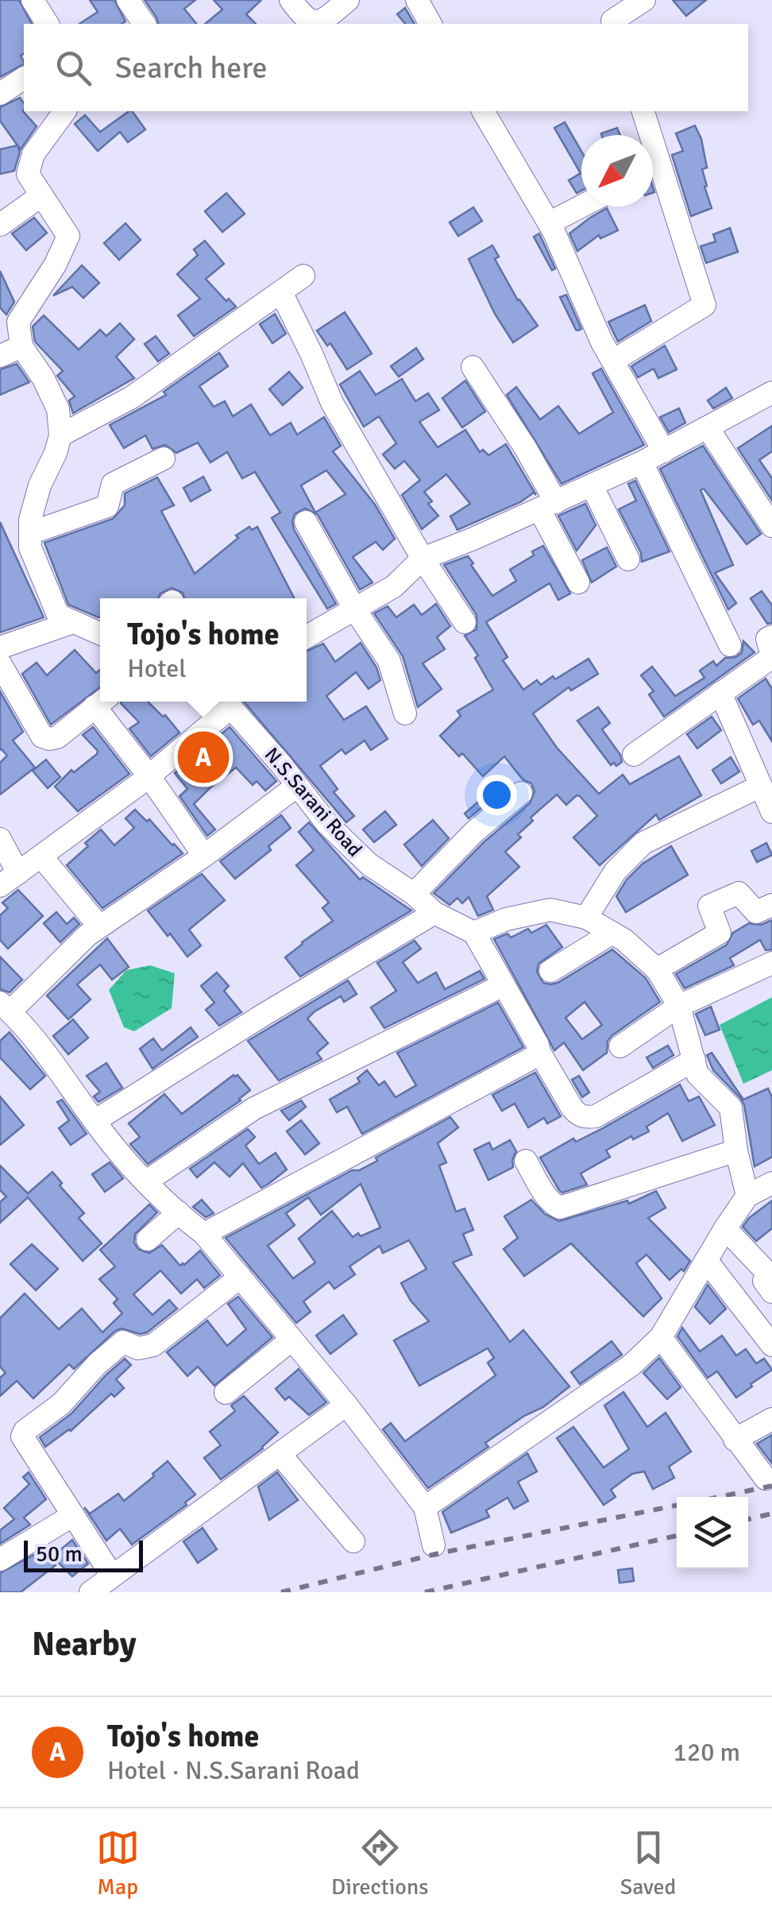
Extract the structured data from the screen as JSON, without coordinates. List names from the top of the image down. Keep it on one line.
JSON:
{"streets":{"street":["N.S.Sarani Road"]},"scale_bar":"50 m","north":"bottom left","page":{"search":"Search here","popup":["Tojo's home","Hotel"],"pins":"A","scale":"50 m","heading":"Nearby","list":[{"mark":"A","name":"Tojo's home","note":"Hotel · N.S.Sarani Road","value":"120 m"}],"nav":["Map","Directions","Saved"]}}
